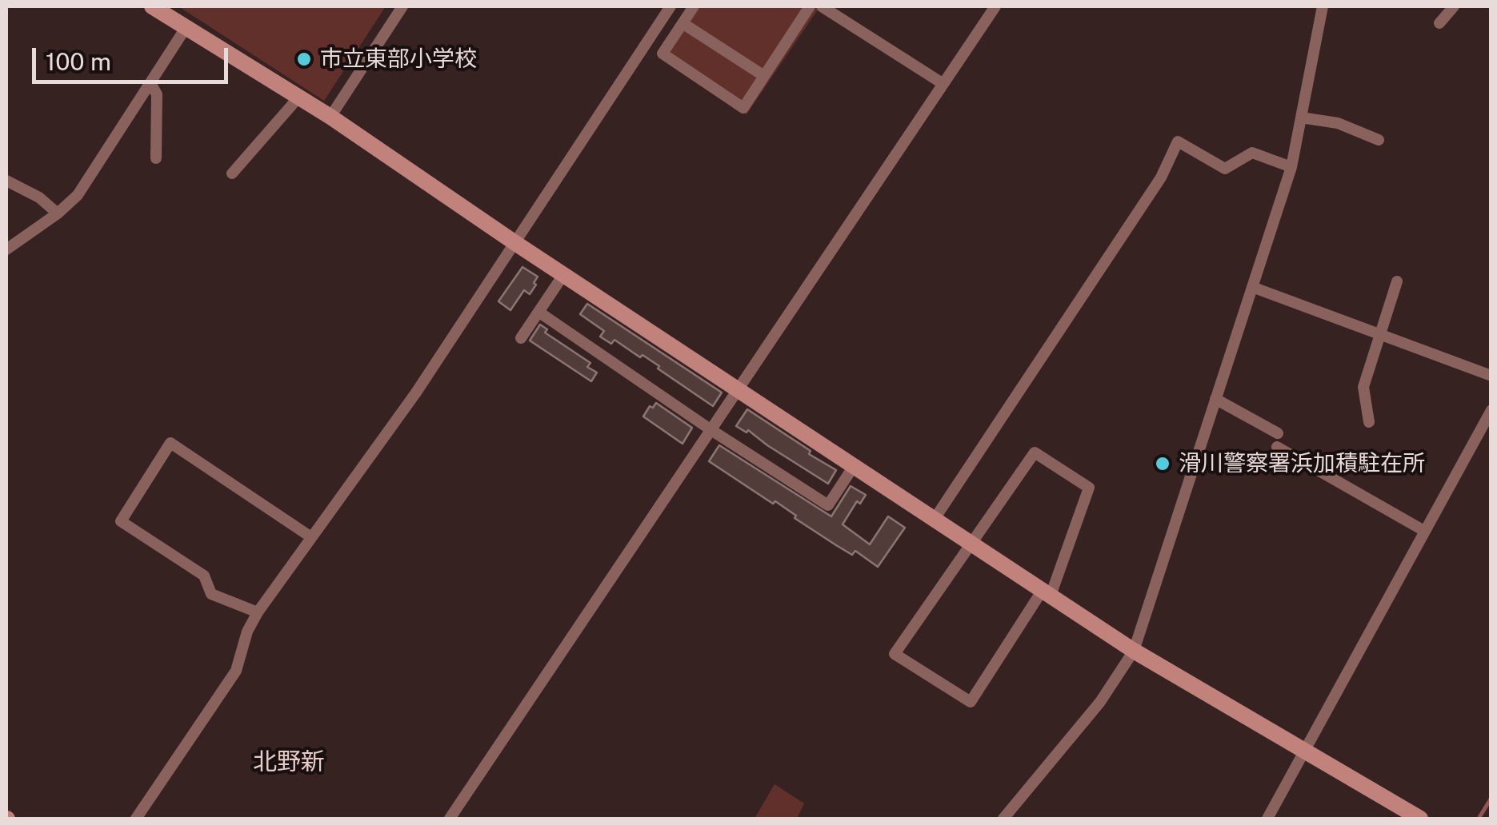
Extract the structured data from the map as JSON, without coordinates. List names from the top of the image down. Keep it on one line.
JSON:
{"districts":["北野新"],"places":["市立東部小学校","滑川警察署浜加積駐在所"],"scale_bar":"100 m"}
